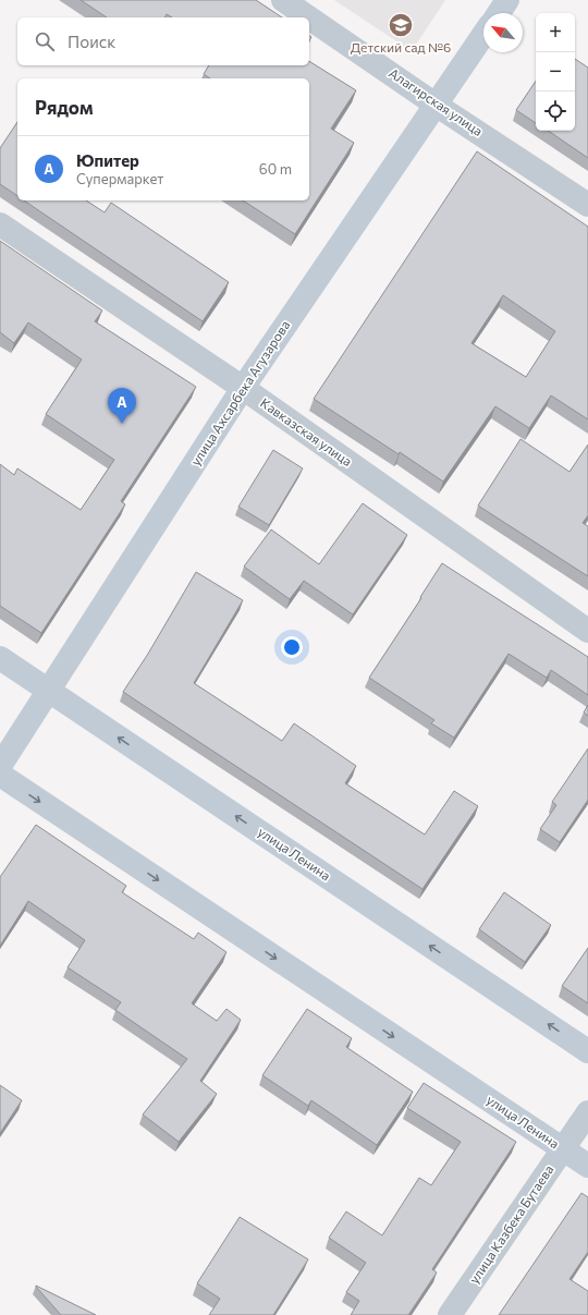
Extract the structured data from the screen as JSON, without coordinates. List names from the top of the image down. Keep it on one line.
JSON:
{"streets":{"street":["Алагирская улица","улица Ахсарбека Агузарова","Кавказская улица","улица Ленина","улица Казбека Бутаева"]},"crossings":[["Алагирская улица","улица Ахсарбека Агузарова"],["улица Ахсарбека Агузарова","Кавказская улица"],["улица Ахсарбека Агузарова","улица Ленина"],["улица Ленина","улица Казбека Бутаева"]],"places":{"school or university":["Детский сад №6"]},"north":"top left","page":{"map_buttons":["+","−"],"search":"Поиск","heading":"Рядом","list":[{"mark":"A","name":"Юпитер","note":"Супермаркет","value":"60 m"}],"pins":"A"}}
